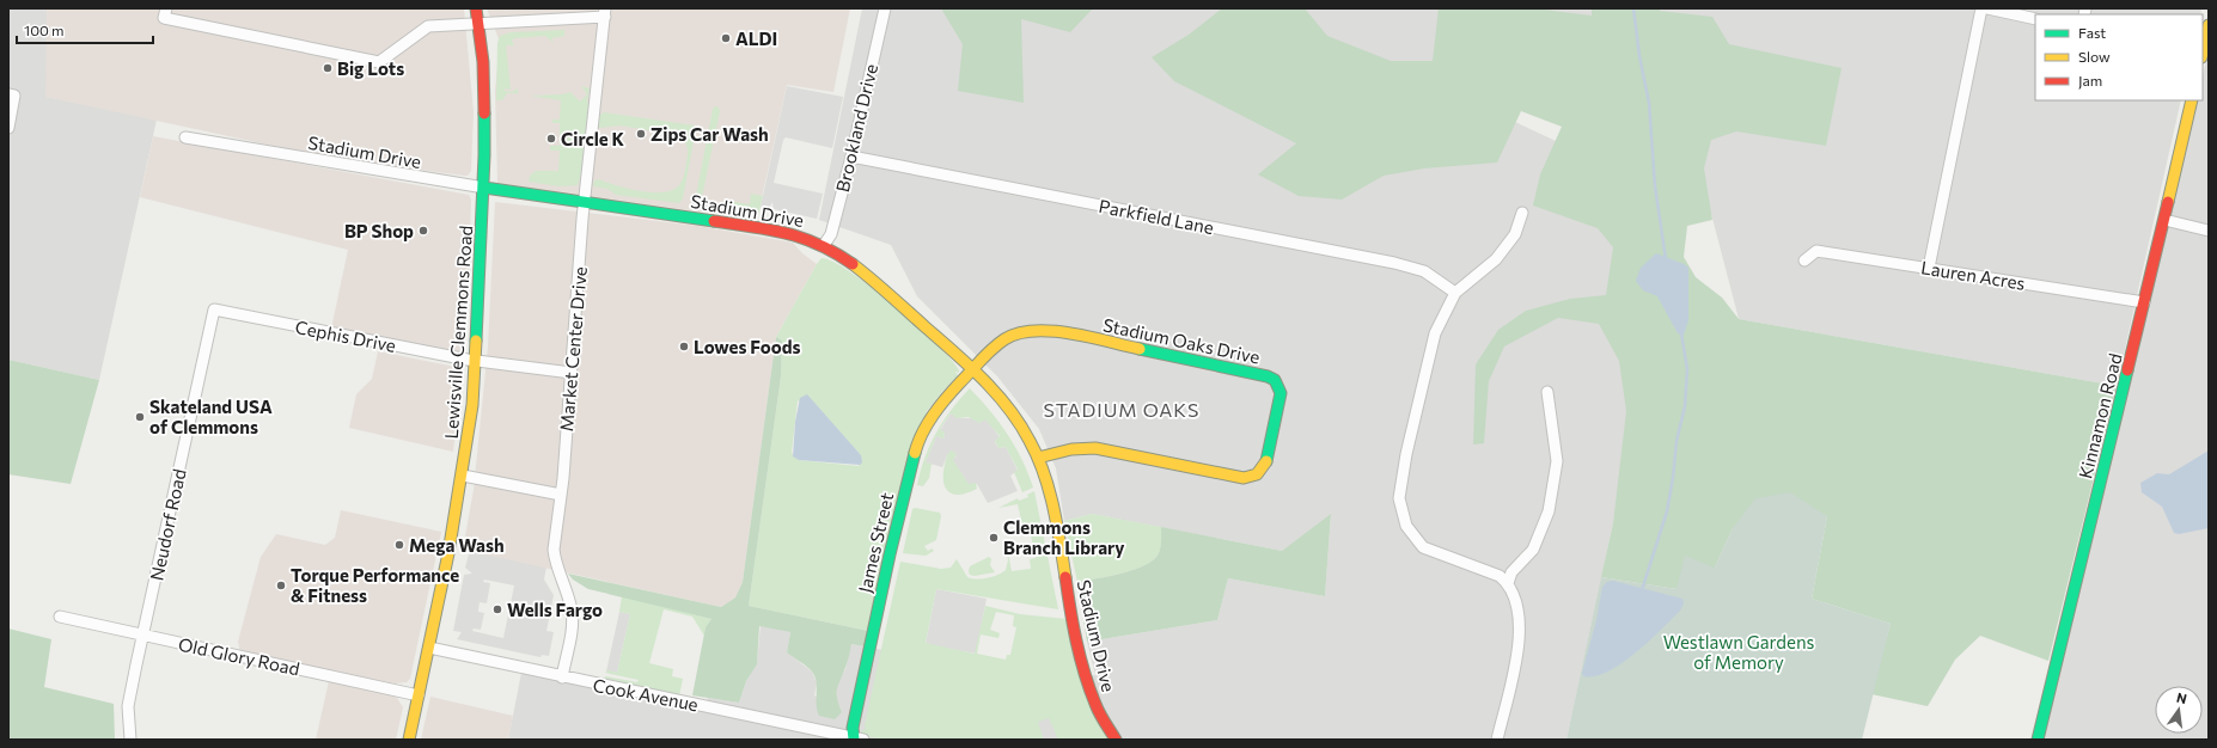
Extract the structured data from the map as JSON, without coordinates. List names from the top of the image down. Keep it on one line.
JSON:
{"streets":{"street":["Brookland Drive","Stadium Drive","Parkfield Lane","Lauren Acres","Lewisville Clemmons Road","Cephis Drive","Stadium Oaks Drive","Market Center Drive","Kinnamon Road","Neudorf Road","James Street","Old Glory Road","Cook Avenue"]},"crossings":[["Brookland Drive","Stadium Drive"],["Brookland Drive","Parkfield Lane"],["Stadium Drive","Lewisville Clemmons Road"],["Stadium Drive","Stadium Oaks Drive"],["Stadium Drive","Market Center Drive"],["Stadium Drive","James Street"],["Lauren Acres","Kinnamon Road"],["Lewisville Clemmons Road","Cephis Drive"],["Lewisville Clemmons Road","Market Center Drive"],["Lewisville Clemmons Road","Old Glory Road"],["Lewisville Clemmons Road","Cook Avenue"],["Cephis Drive","Market Center Drive"],["Cephis Drive","Neudorf Road"],["Stadium Oaks Drive","James Street"],["Market Center Drive","Cook Avenue"],["Neudorf Road","Old Glory Road"],["James Street","Cook Avenue"]],"districts":["STADIUM OAKS"],"parks":["Westlawn Gardens of Memory"],"places":["ALDI","Big Lots","Zips Car Wash","Circle K","BP Shop","Lowes Foods","Skateland USA of Clemmons","Clemmons Branch Library","Mega Wash","Torque Performance & Fitness","Wells Fargo"],"legend":["Fast","Slow","Jam"],"scale_bar":"100 m","north":"top"}
